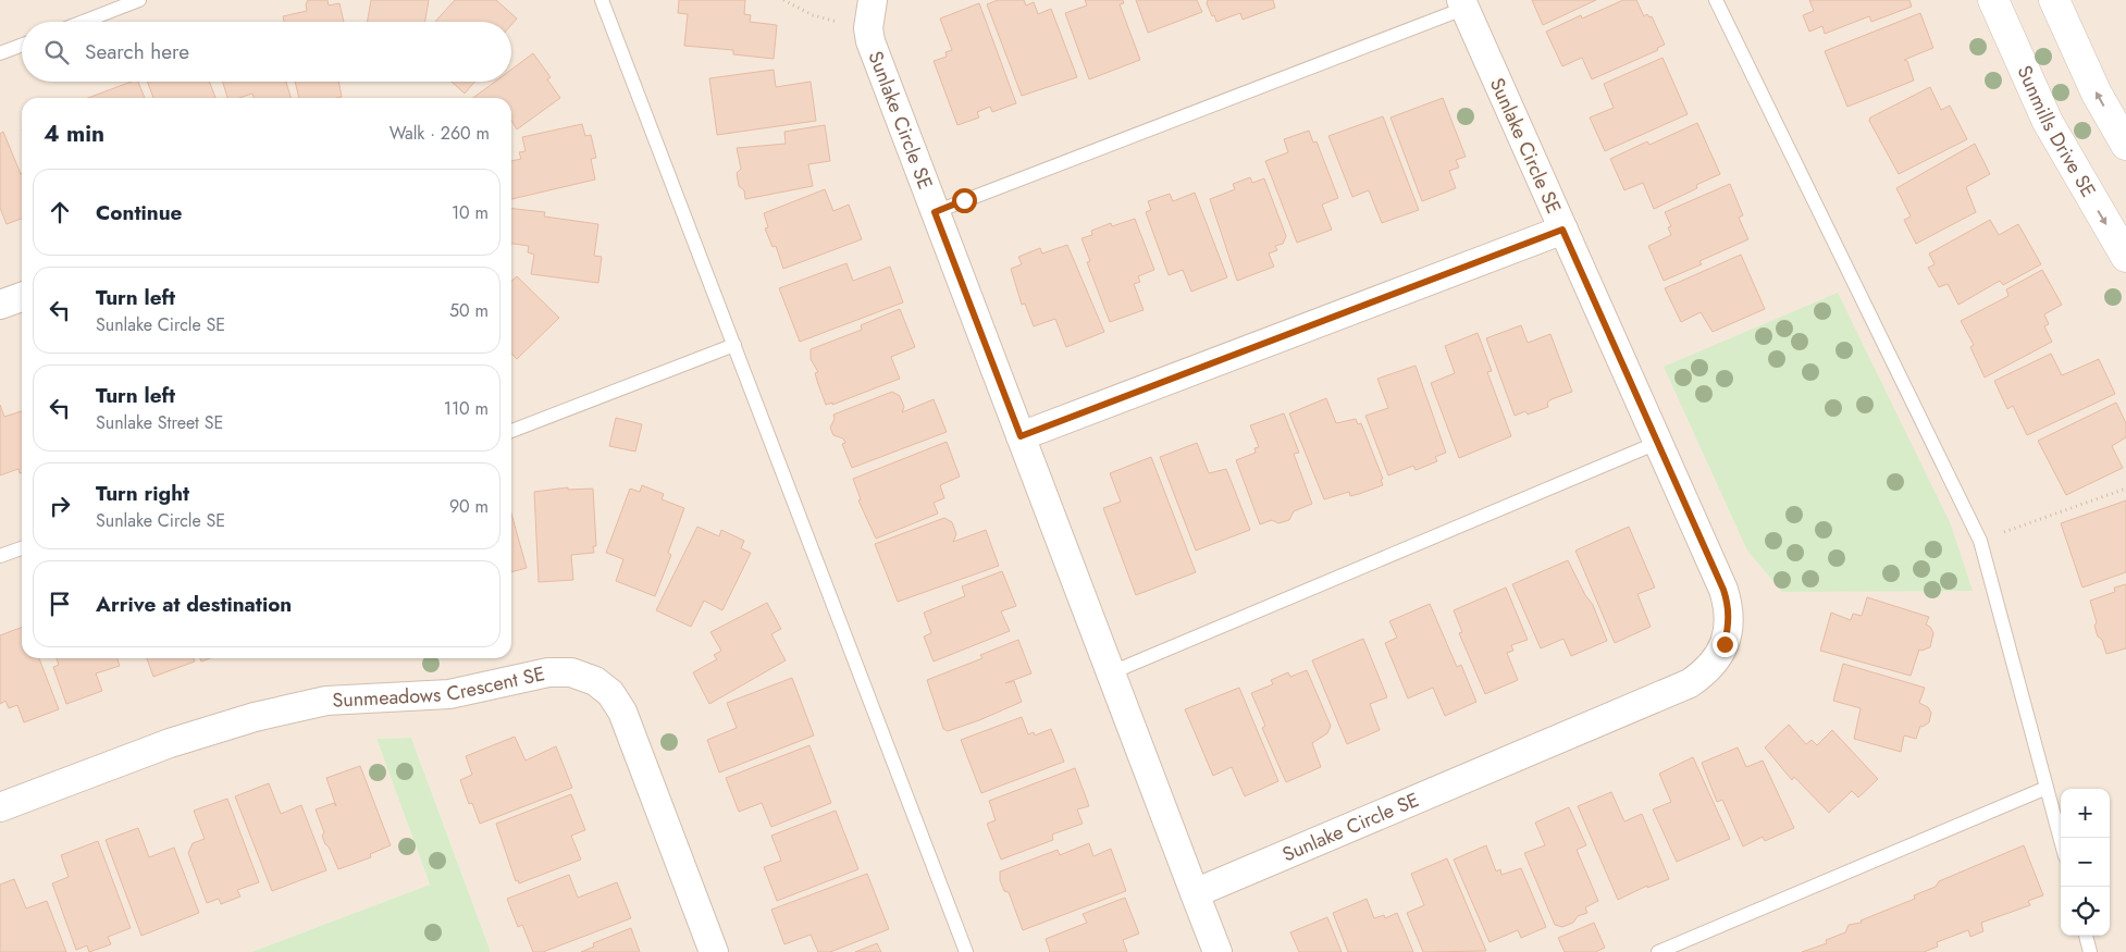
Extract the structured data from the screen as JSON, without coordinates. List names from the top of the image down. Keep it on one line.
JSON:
{"streets":{"street":["Sunlake Circle SE","Sunmills Drive SE","Sunmeadows Crescent SE"]},"page":{"search":"Search here","heading":["4 min","Walk · 260 m"],"list":[["Continue","10 m"],["Turn left","Sunlake Circle SE","50 m"],["Turn left","Sunlake Street SE","110 m"],["Turn right","Sunlake Circle SE","90 m"],"Arrive at destination"],"map_buttons":["+","−"]}}
